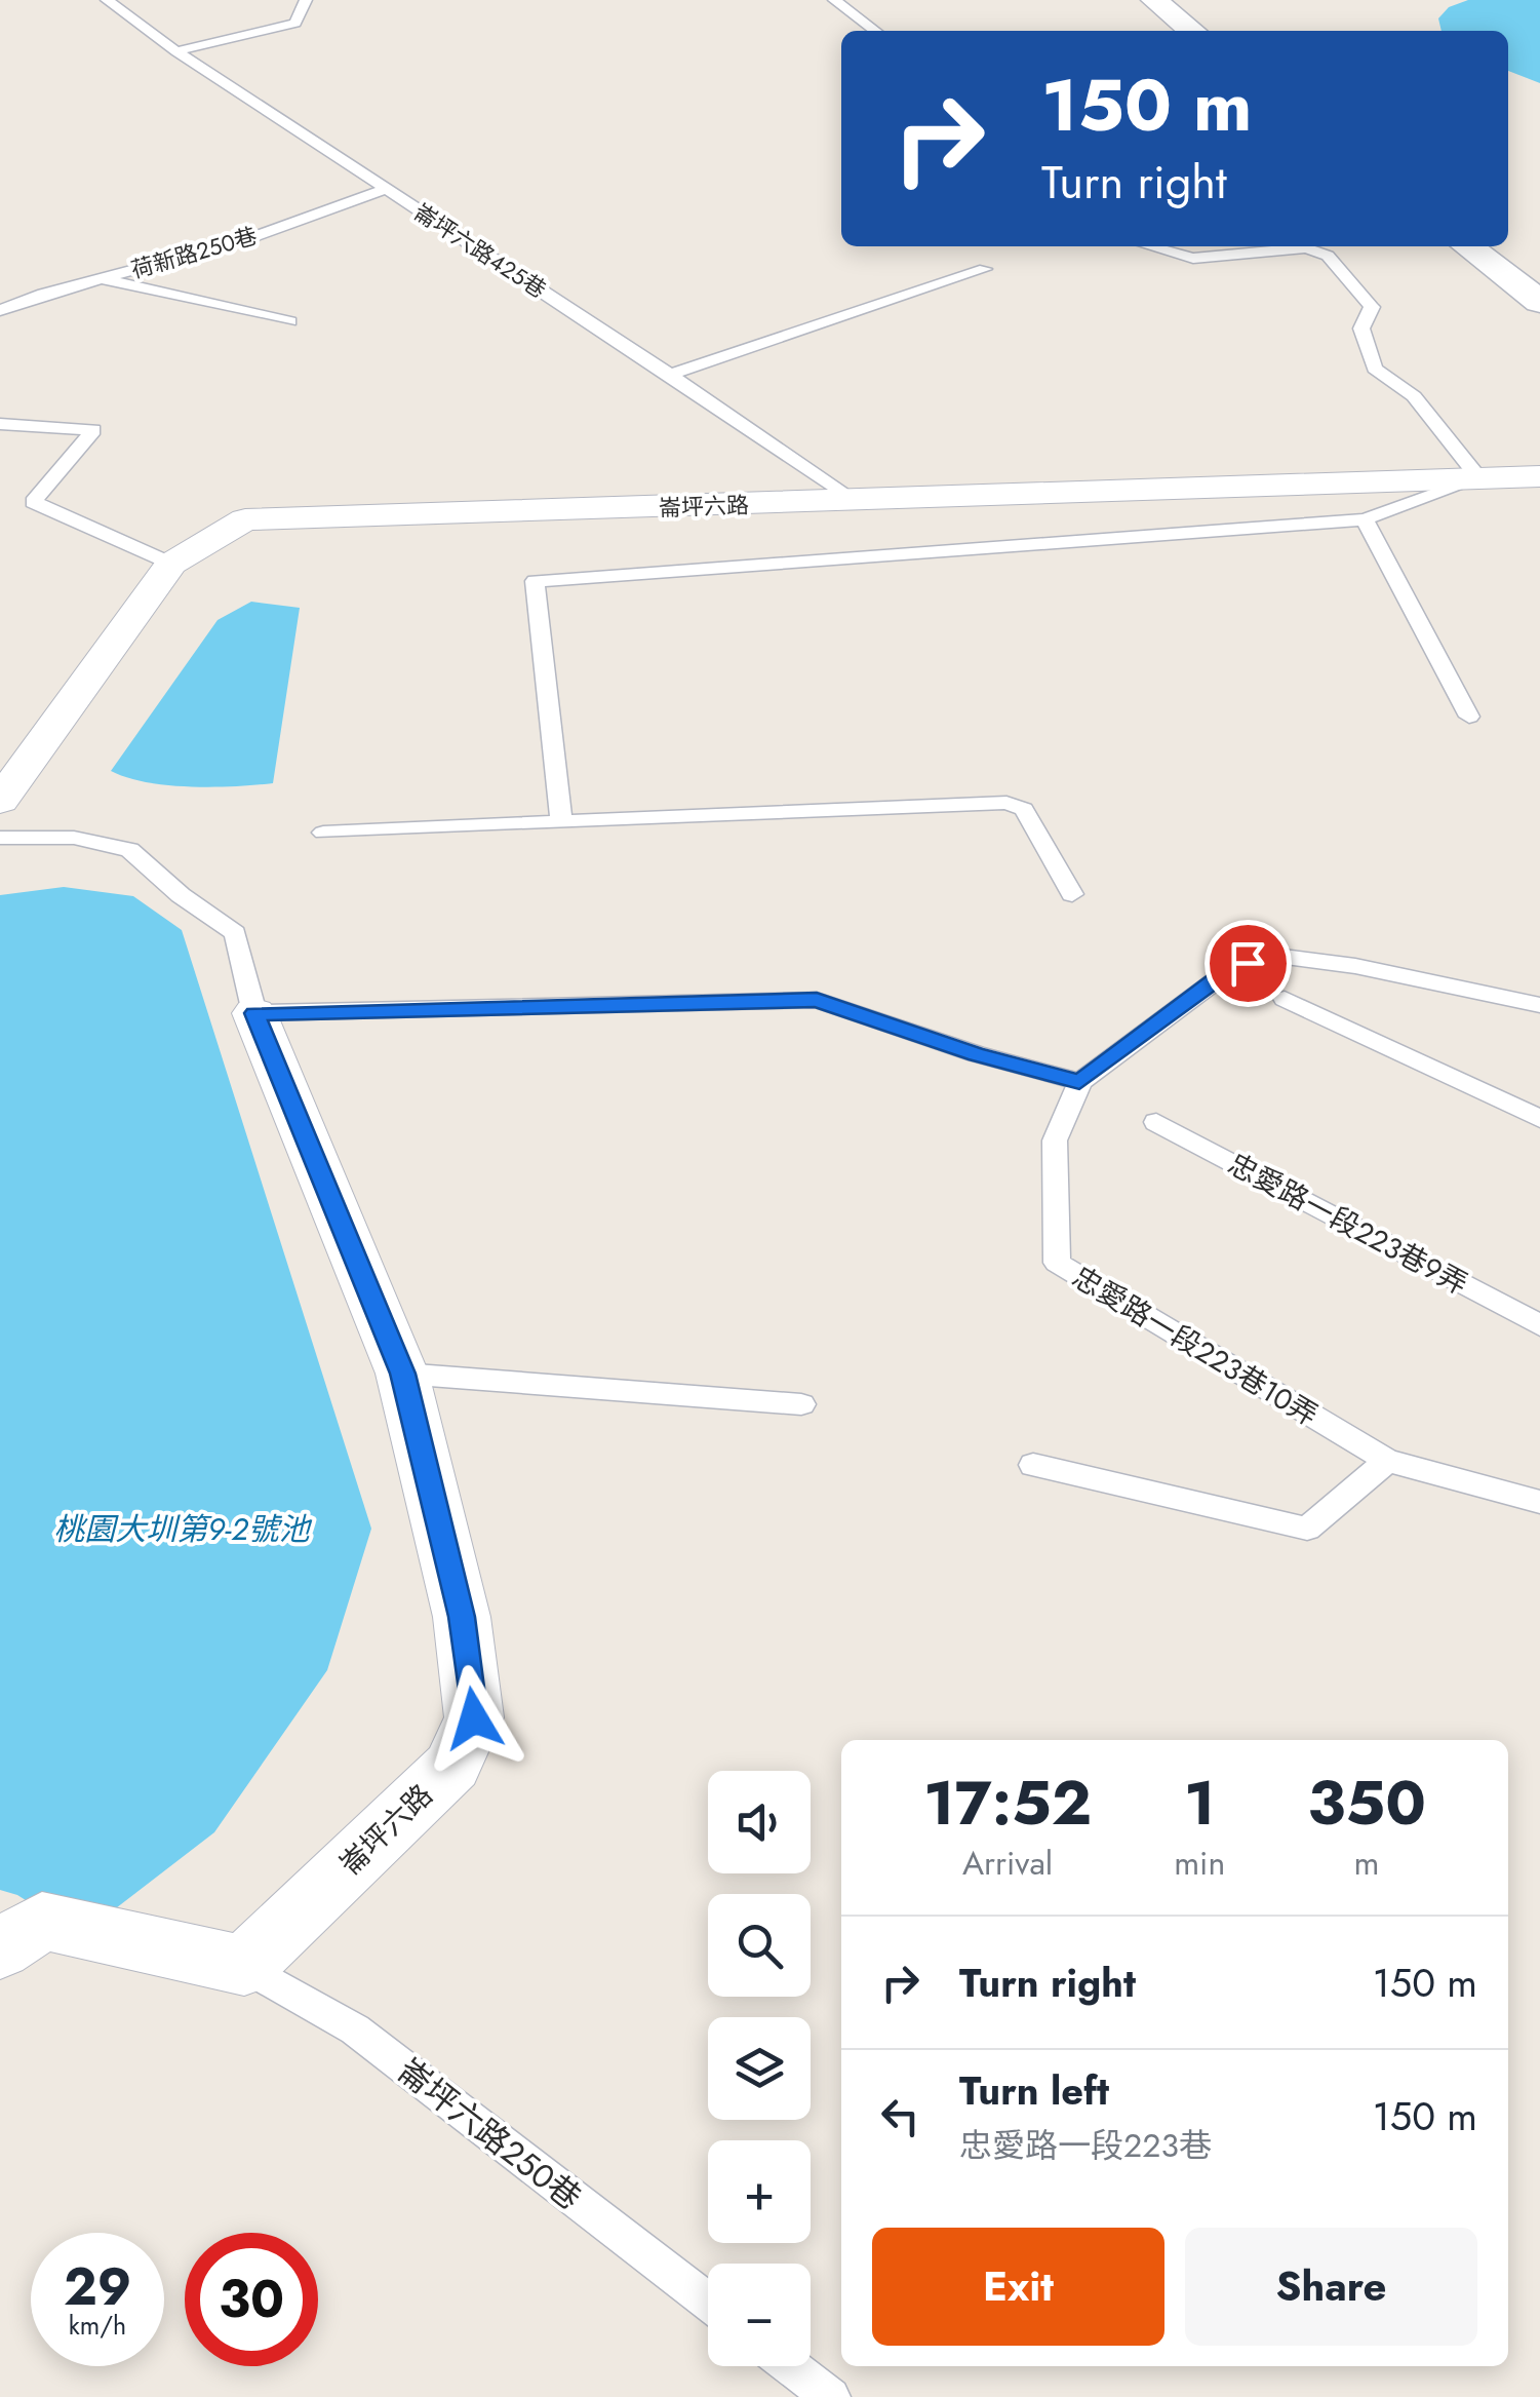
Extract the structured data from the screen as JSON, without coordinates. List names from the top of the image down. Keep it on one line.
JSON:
{"streets":{"street":["崙坪六路"],"lane":["崙坪六路425巷","荷新路250巷","忠愛路一段223巷9弄","忠愛路一段223巷10弄","崙坪六路250巷"]},"crossings":[["崙坪六路425巷","荷新路250巷"],["崙坪六路425巷","崙坪六路"],["崙坪六路","崙坪六路250巷"]],"water":["桃園大圳第9-2號池"],"page":{"turn":["150 m","Turn right"],"eta":["17:52","Arrival","1","min","350","m"],"map_buttons":["+","−"],"list":[{"name":"Turn right","value":"150 m"},{"name":"Turn left","note":"忠愛路一段223巷","value":"150 m"}],"buttons":["Exit","Share"],"speed":"29 km/h","limit":"30"}}
